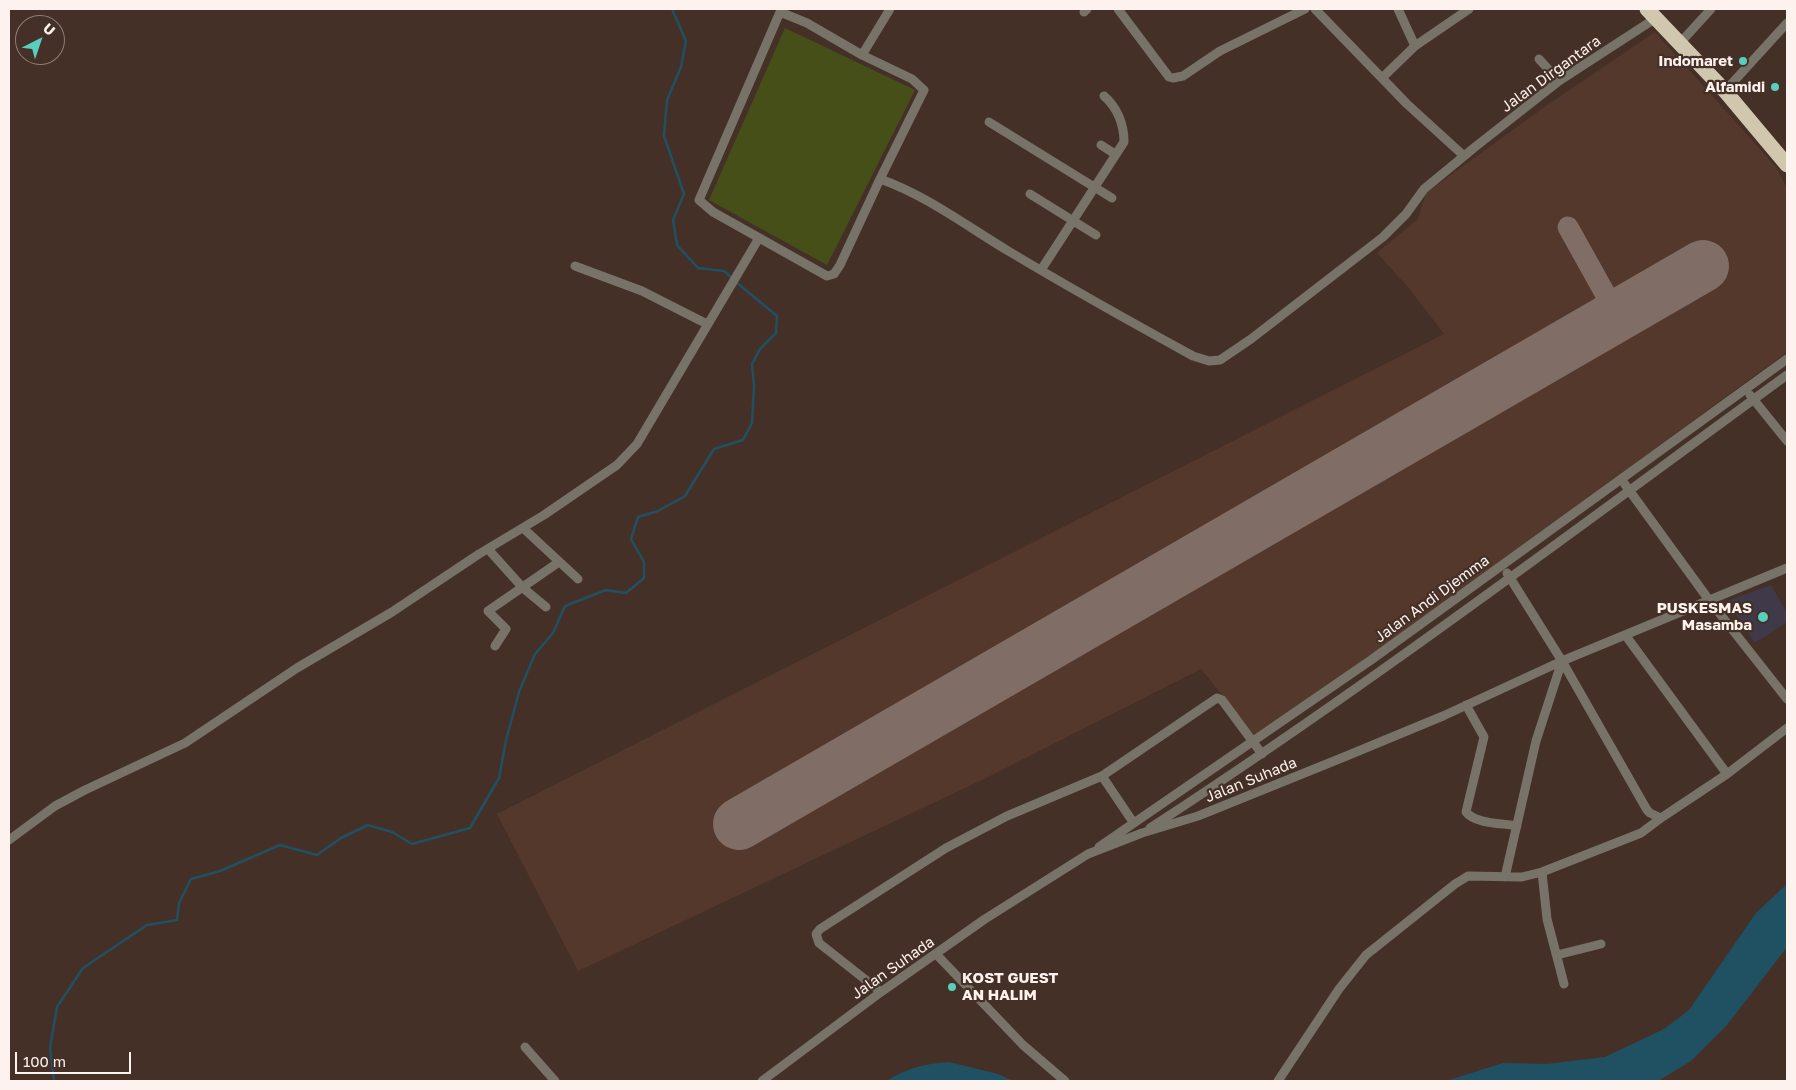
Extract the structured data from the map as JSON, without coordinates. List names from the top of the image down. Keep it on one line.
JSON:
{"streets":{"street":["Jalan Dirgantara","Jalan Andi Djemma","Jalan Suhada"]},"crossings":[["Jalan Andi Djemma","Jalan Suhada"]],"places":["Indomaret","Alfamidi","PUSKESMAS Masamba","KOST GUEST AN HALIM"],"scale_bar":"100 m","north":"top right"}
